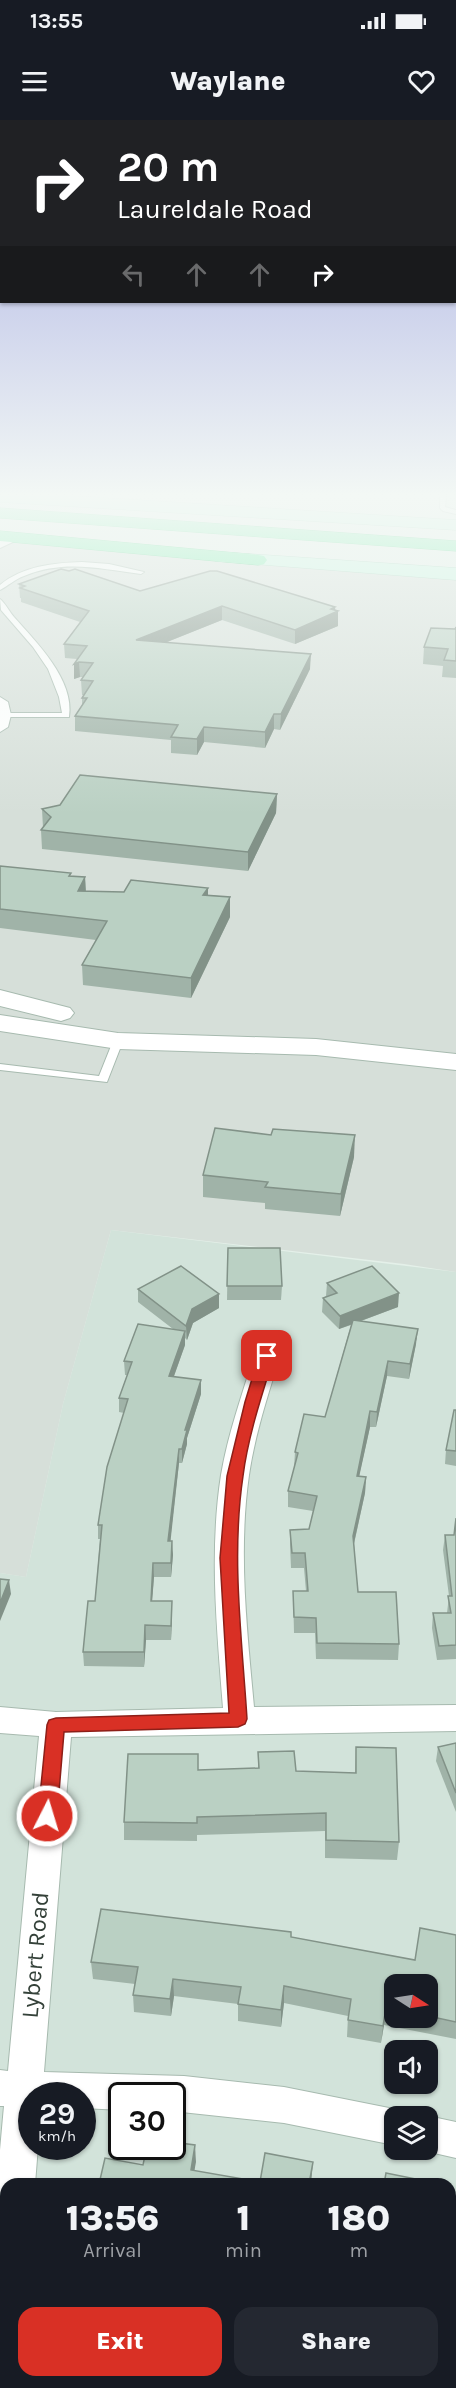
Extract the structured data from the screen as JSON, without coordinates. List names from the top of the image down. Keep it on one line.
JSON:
{"streets":{"street":["Lybert Road"]},"north":"right","page":{"status":"13:55","header":"Waylane","turn":["20 m","Laureldale Road"],"speed":"29 km/h","limit":"30","eta":["13:56","Arrival","1","min","180","m"],"buttons":["Exit","Share"]}}
